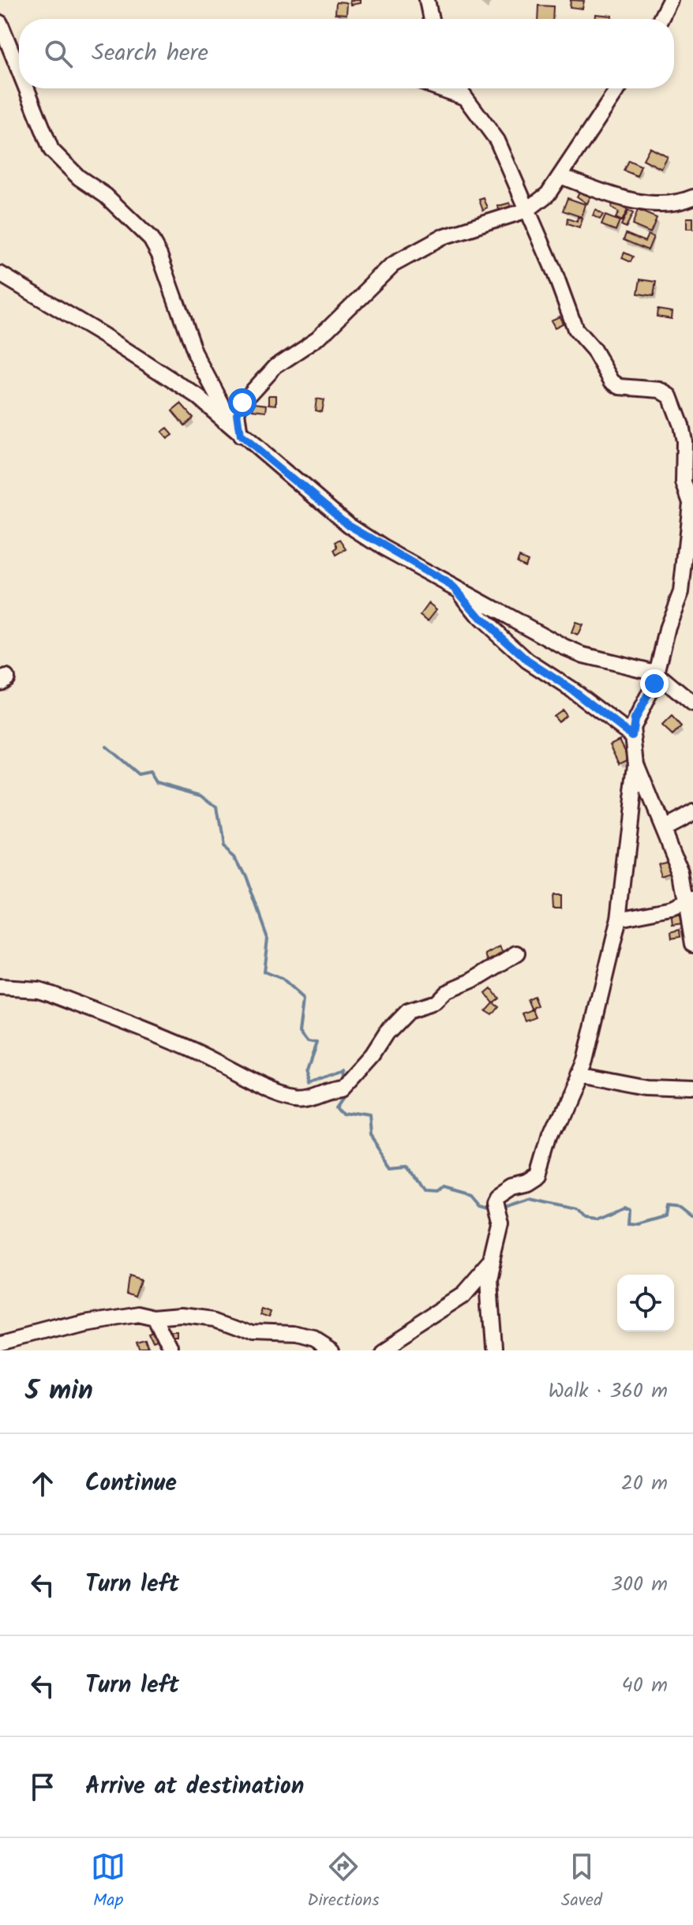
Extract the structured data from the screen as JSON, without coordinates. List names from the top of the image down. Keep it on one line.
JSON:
{"page":{"search":"Search here","heading":["5 min","Walk · 360 m"],"list":[["Continue","20 m"],["Turn left","300 m"],["Turn left","40 m"],"Arrive at destination"],"nav":["Map","Directions","Saved"]}}
